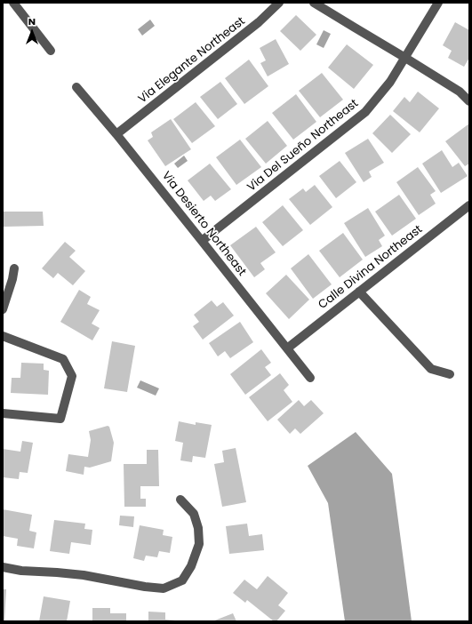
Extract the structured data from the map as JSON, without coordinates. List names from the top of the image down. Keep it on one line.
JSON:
{"streets":{"street":["Via Elegante Northeast","Via Del Sueño Northeast","Via Desierto Northeast","Calle Divina Northeast"]},"crossings":[["Via Elegante Northeast","Via Desierto Northeast"],["Via Del Sueño Northeast","Via Desierto Northeast"],["Via Desierto Northeast","Calle Divina Northeast"]],"north":"top"}
